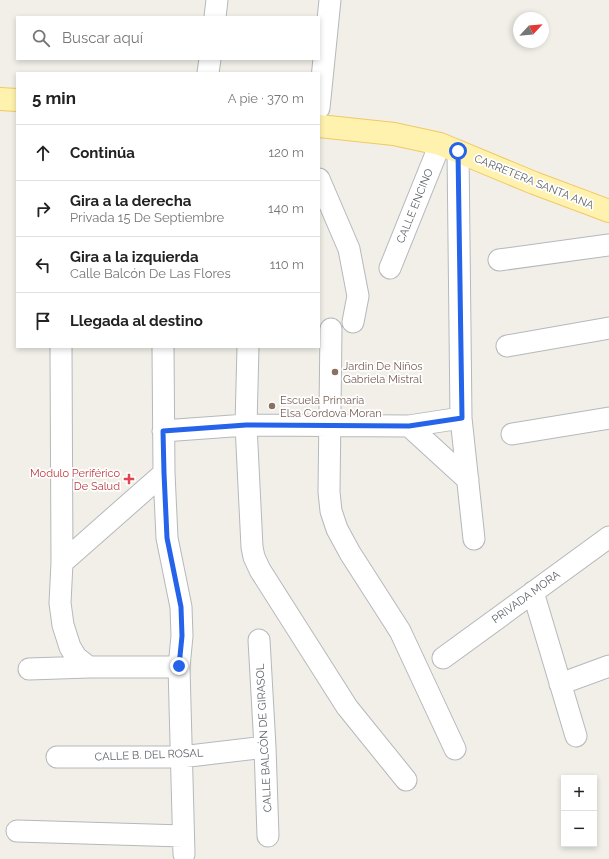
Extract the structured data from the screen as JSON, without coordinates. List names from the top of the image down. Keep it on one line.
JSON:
{"streets":{"main road":["CARRETERA SANTA ANA"],"street":["CALLE ENCINO","PRIVADA MORA","CALLE BALCÓN DE GIRASOL","CALLE B. DEL ROSAL"]},"crossings":[["CARRETERA SANTA ANA","CALLE ENCINO"],["CALLE BALCÓN DE GIRASOL","CALLE B. DEL ROSAL"]],"places":{"other":["Jardin De Niños Gabriela Mistral","Escuela Primaria Elsa Cordova Moran"],"health":["Modulo Periférico De Salud"]},"north":"top right","page":{"search":"Buscar aquí","heading":["5 min","A pie · 370 m"],"list":[["Continúa","120 m"],["Gira a la derecha","Privada 15 De Septiembre","140 m"],["Gira a la izquierda","Calle Balcón De Las Flores","110 m"],"Llegada al destino"],"map_buttons":["+","−"]}}
